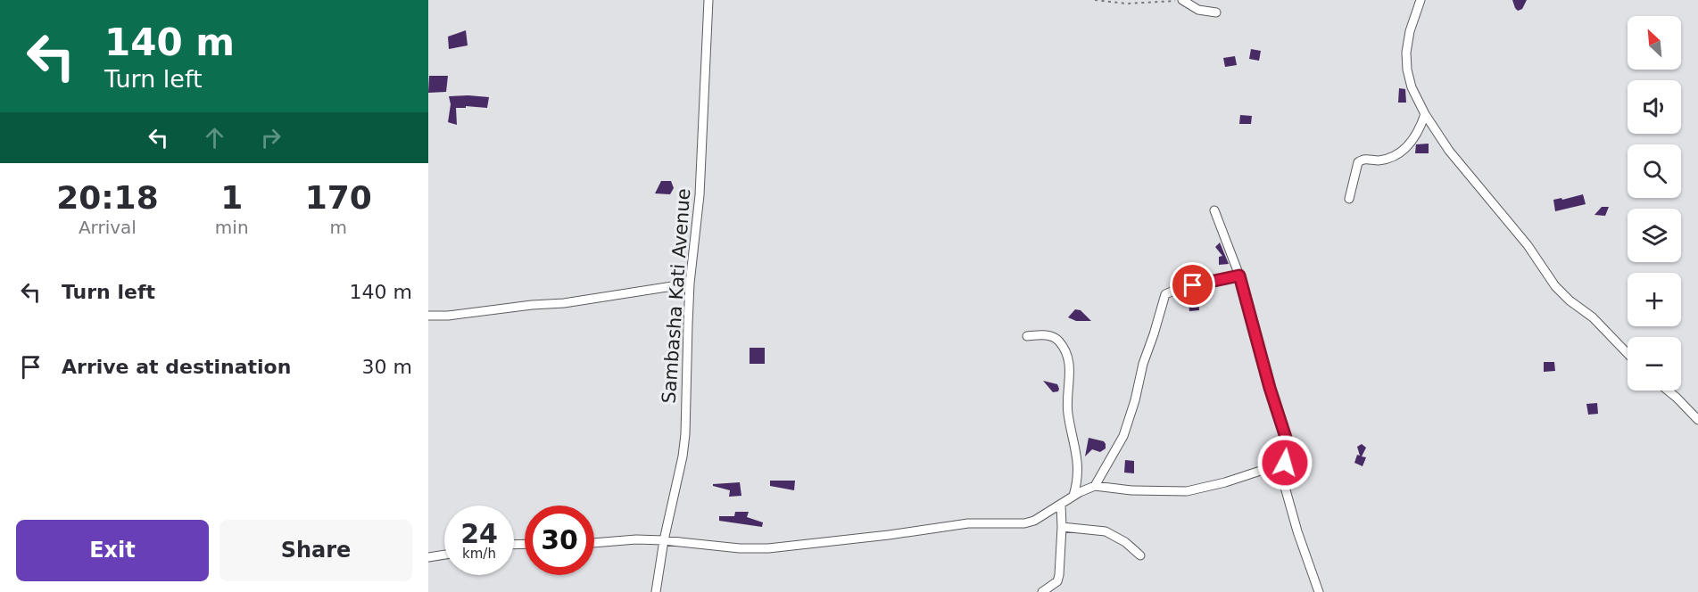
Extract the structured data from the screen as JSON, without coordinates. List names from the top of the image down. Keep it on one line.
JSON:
{"streets":{"street":["Sambasha Kati Avenue"]},"north":"top left","page":{"turn":["140 m","Turn left"],"map_buttons":["+","−"],"eta":["20:18","Arrival","1","min","170","m"],"list":[{"name":"Turn left","value":"140 m"},{"name":"Arrive at destination","value":"30 m"}],"speed":"24 km/h","limit":"30","buttons":["Exit","Share"]}}
